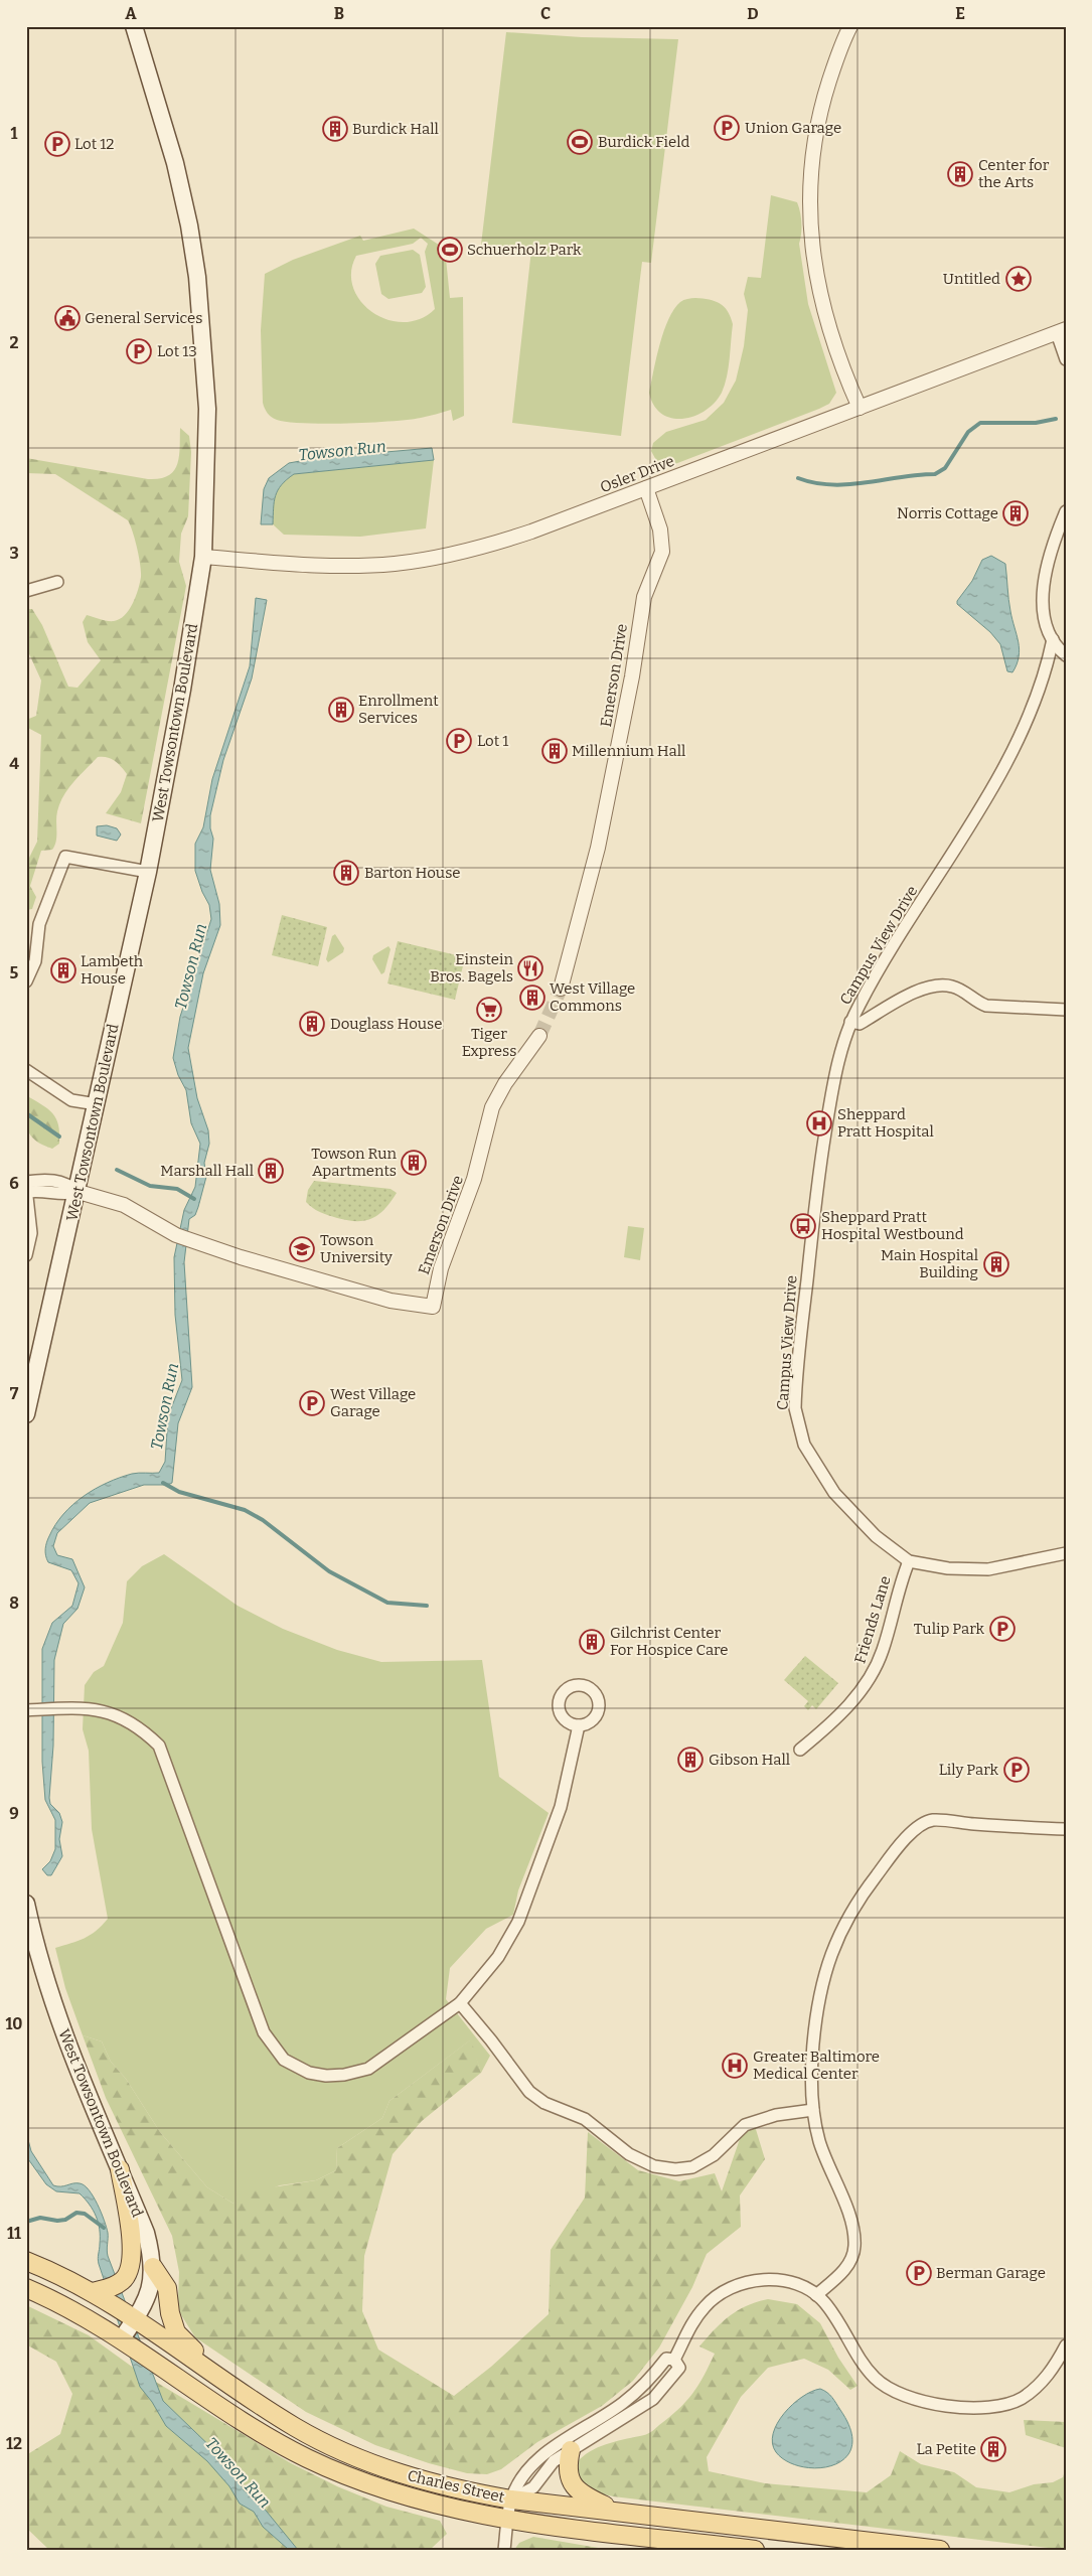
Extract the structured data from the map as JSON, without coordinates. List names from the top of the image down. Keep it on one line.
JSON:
{"streets":{"main road":["West Towsontown Boulevard","Charles Street"],"street":["Osler Drive","Emerson Drive","Campus View Drive","Friends Lane"]},"crossings":[["Osler Drive","Emerson Drive"],["Osler Drive","West Towsontown Boulevard"],["Emerson Drive","West Towsontown Boulevard"],["West Towsontown Boulevard","Charles Street"],["Campus View Drive","Friends Lane"]],"water":["Towson Run"],"places":{"parking":["Union Garage","Lot 12","Lot 13","Lot 1","West Village Garage","Tulip Park","Lily Park","Berman Garage"],"building":["Burdick Hall","Center for the Arts","Norris Cottage","Enrollment Services","Millennium Hall","Barton House","Lambeth House","West Village Commons","Douglass House","Towson Run Apartments","Marshall Hall","Main Hospital Building","Gilchrist Center For Hospice Care","Gibson Hall","La Petite"],"sports":["Burdick Field","Schuerholz Park"],"place":["Untitled"],"public building":["General Services"],"restaurant":["Einstein Bros. Bagels"],"supermarket":["Tiger Express"],"hospital":["Sheppard Pratt Hospital","Greater Baltimore Medical Center"],"bus stop":["Sheppard Pratt Hospital Westbound"],"school or university":["Towson University"]},"grid":{"columns":["A","B","C","D","E"],"rows":["1","2","3","4","5","6","7","8","9","10","11","12"]}}
